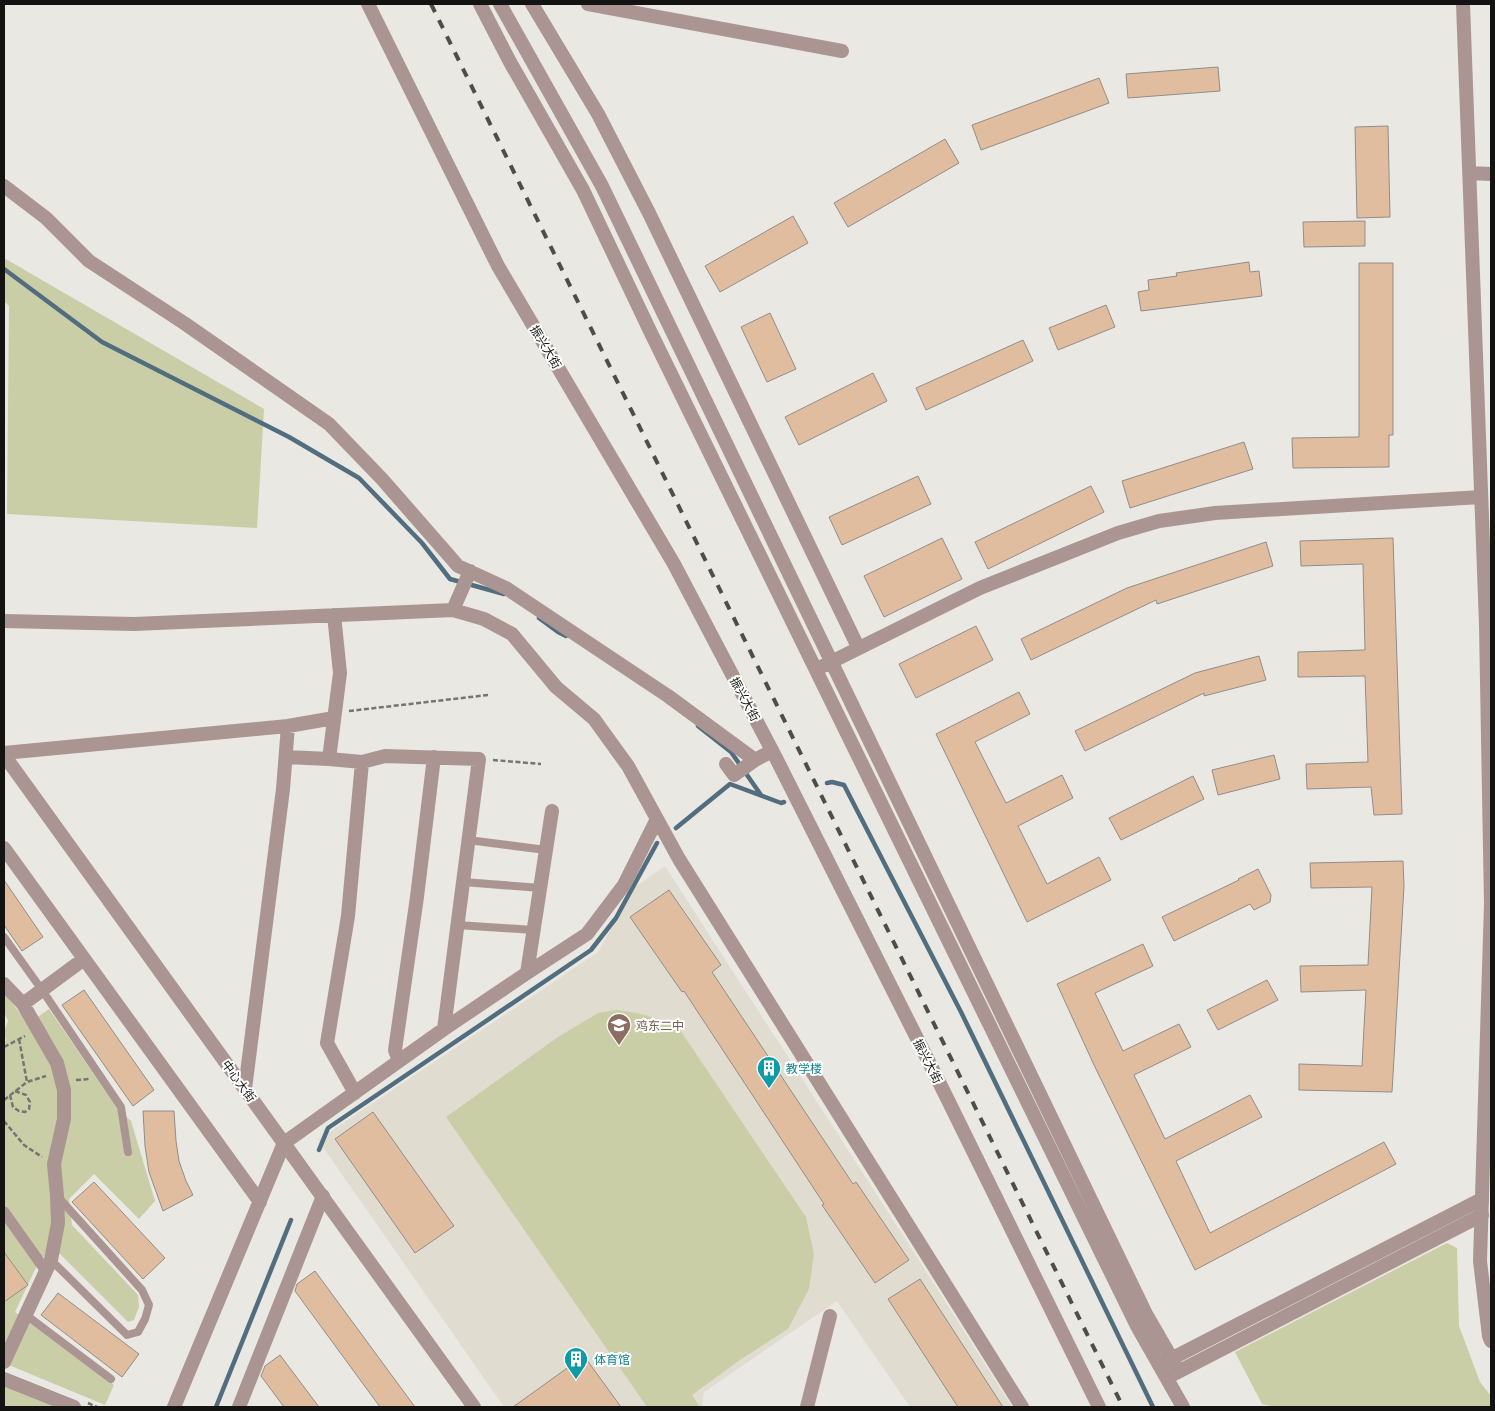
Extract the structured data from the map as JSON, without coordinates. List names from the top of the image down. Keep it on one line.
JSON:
{"streets":{"street":["振兴大街","中心大街"]},"places":{"school or university":["鸡东二中"],"building":["教学楼","体育馆"]}}
